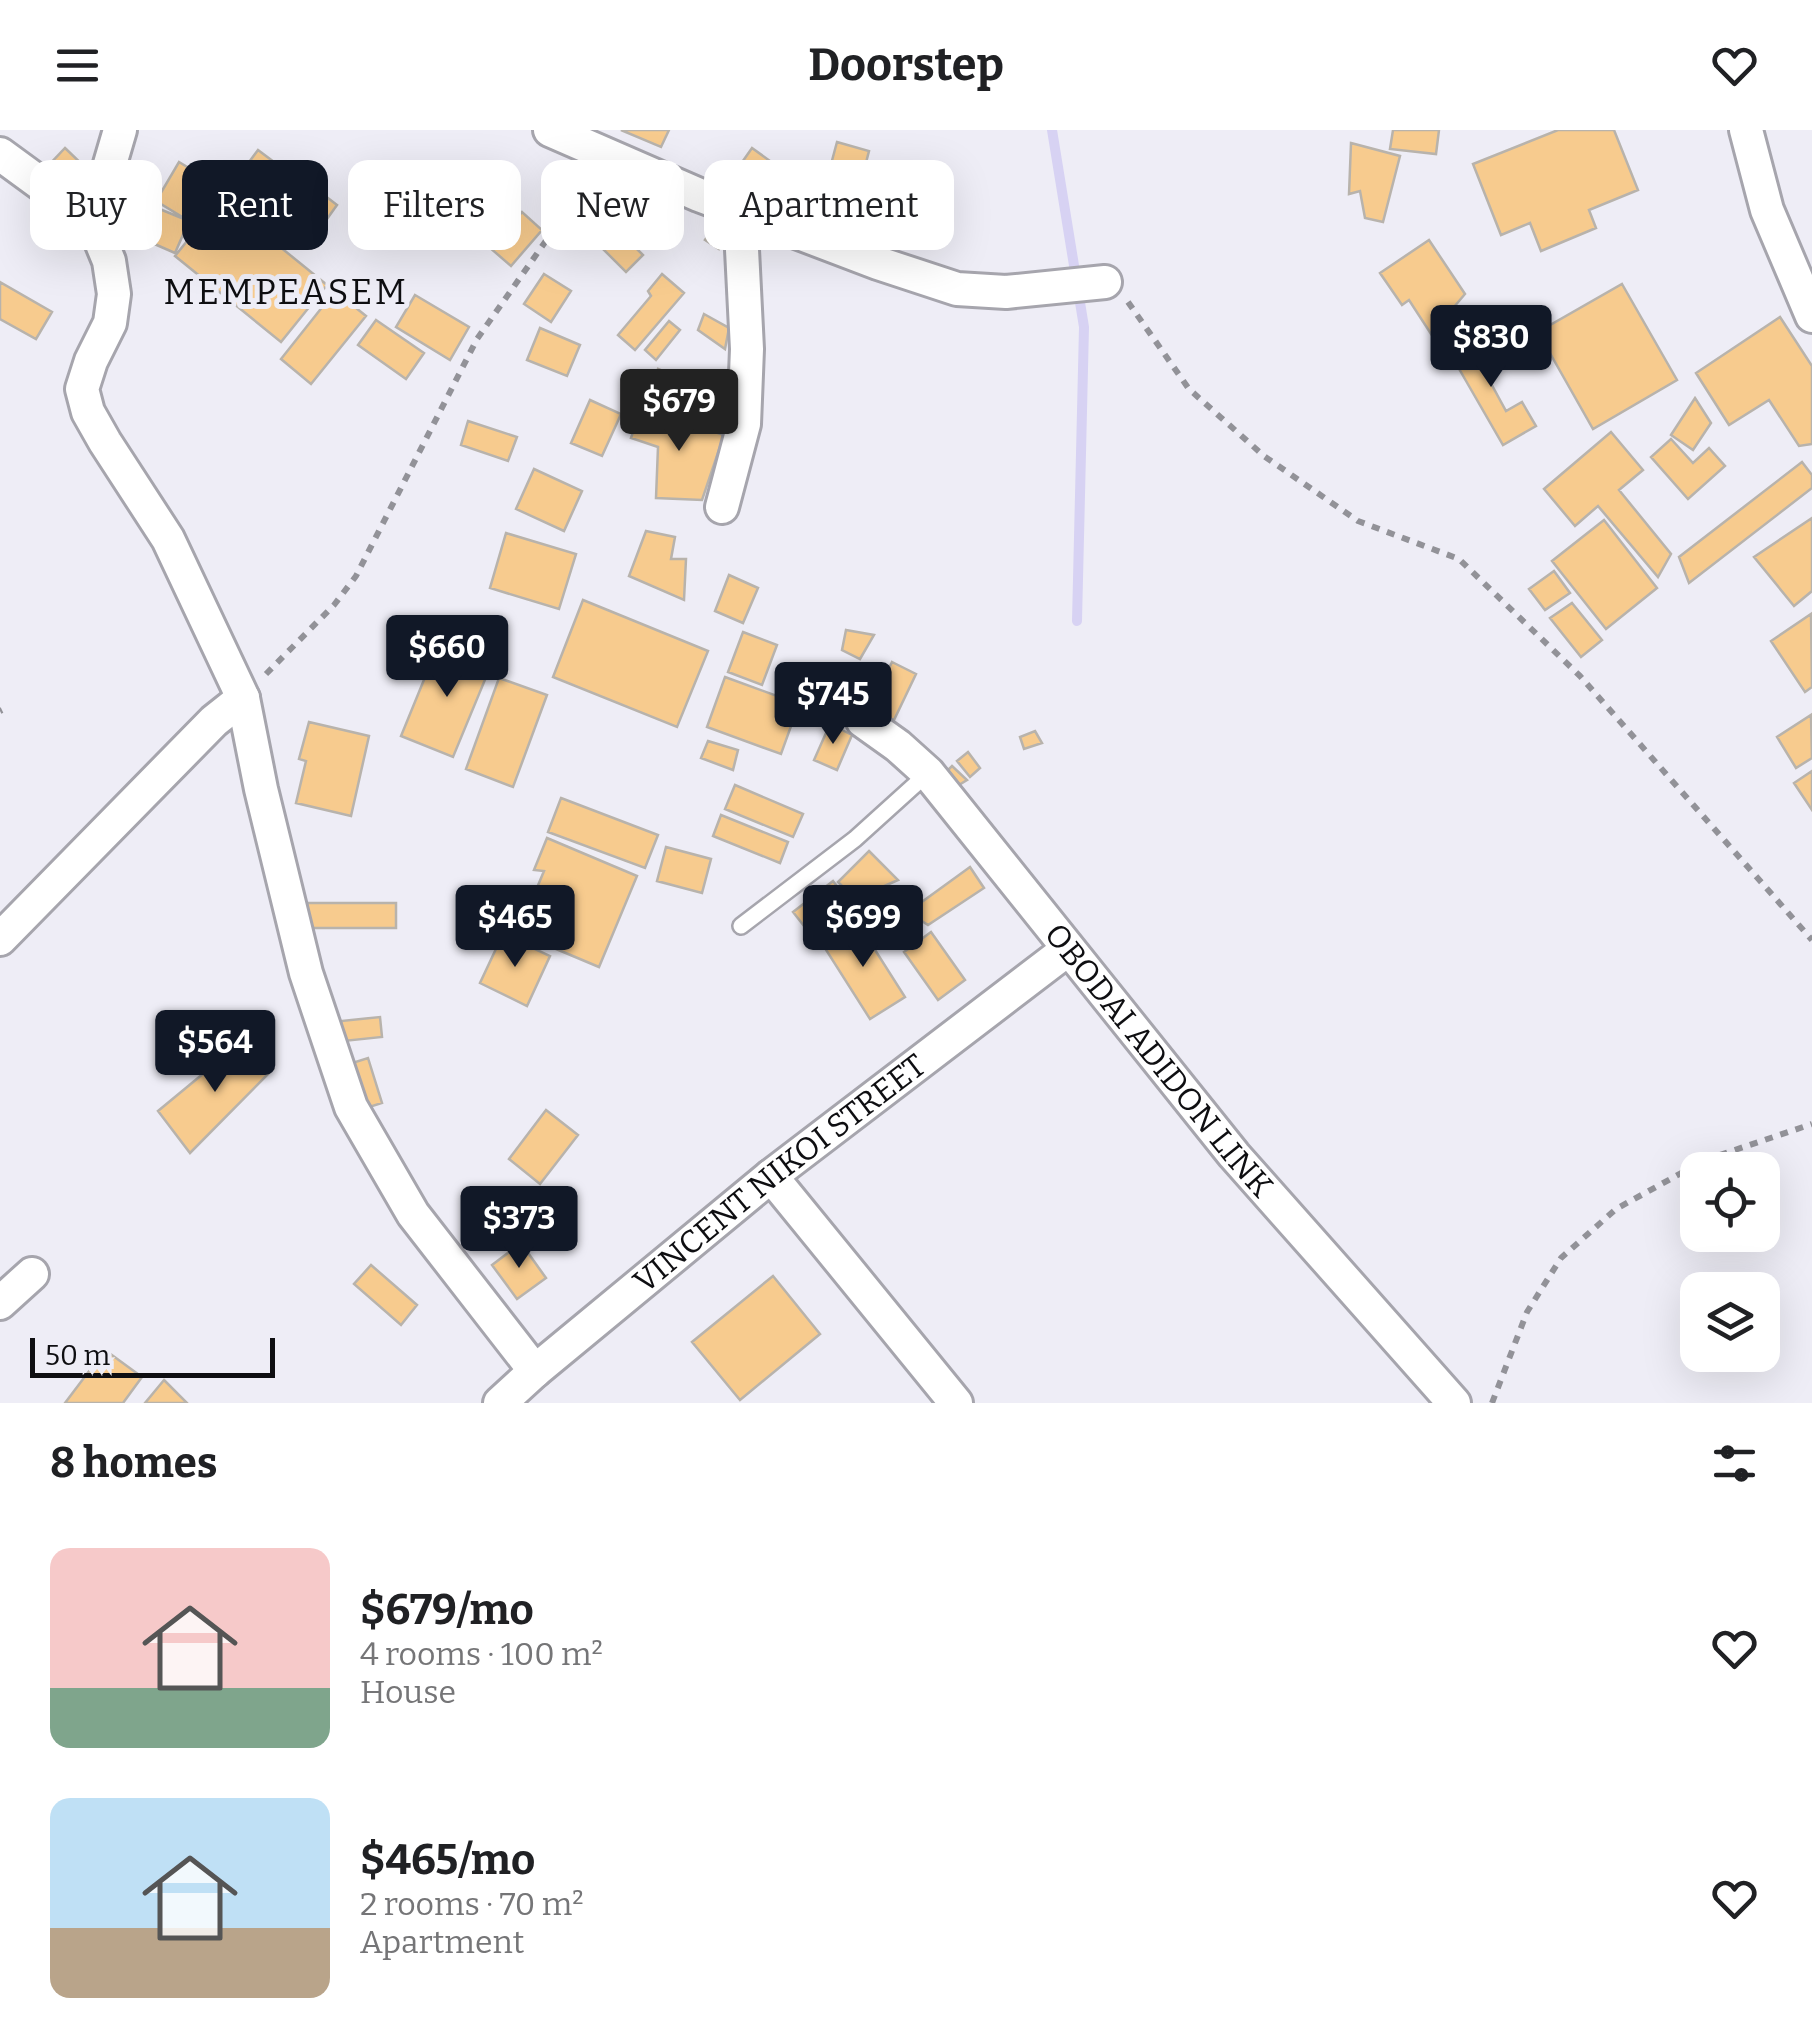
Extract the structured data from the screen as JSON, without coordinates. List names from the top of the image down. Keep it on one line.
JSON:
{"streets":{"street":["OBODAI ADIDON LINK","VINCENT NIKOI STREET"]},"crossings":[["OBODAI ADIDON LINK","VINCENT NIKOI STREET"]],"districts":["MEMPEASEM"],"scale_bar":"50 m","page":{"header":"Doorstep","chip":["Buy","Rent","Filters","New","Apartment"],"price":["$830","$679","$660","$745","$465","$699","$564","$373"],"scale":"50 m","heading":"8 homes","list":[{"name":"$679/mo","note":"4 rooms · 100 m² · House"},{"name":"$465/mo","note":"2 rooms · 70 m² · Apartment"}]}}
